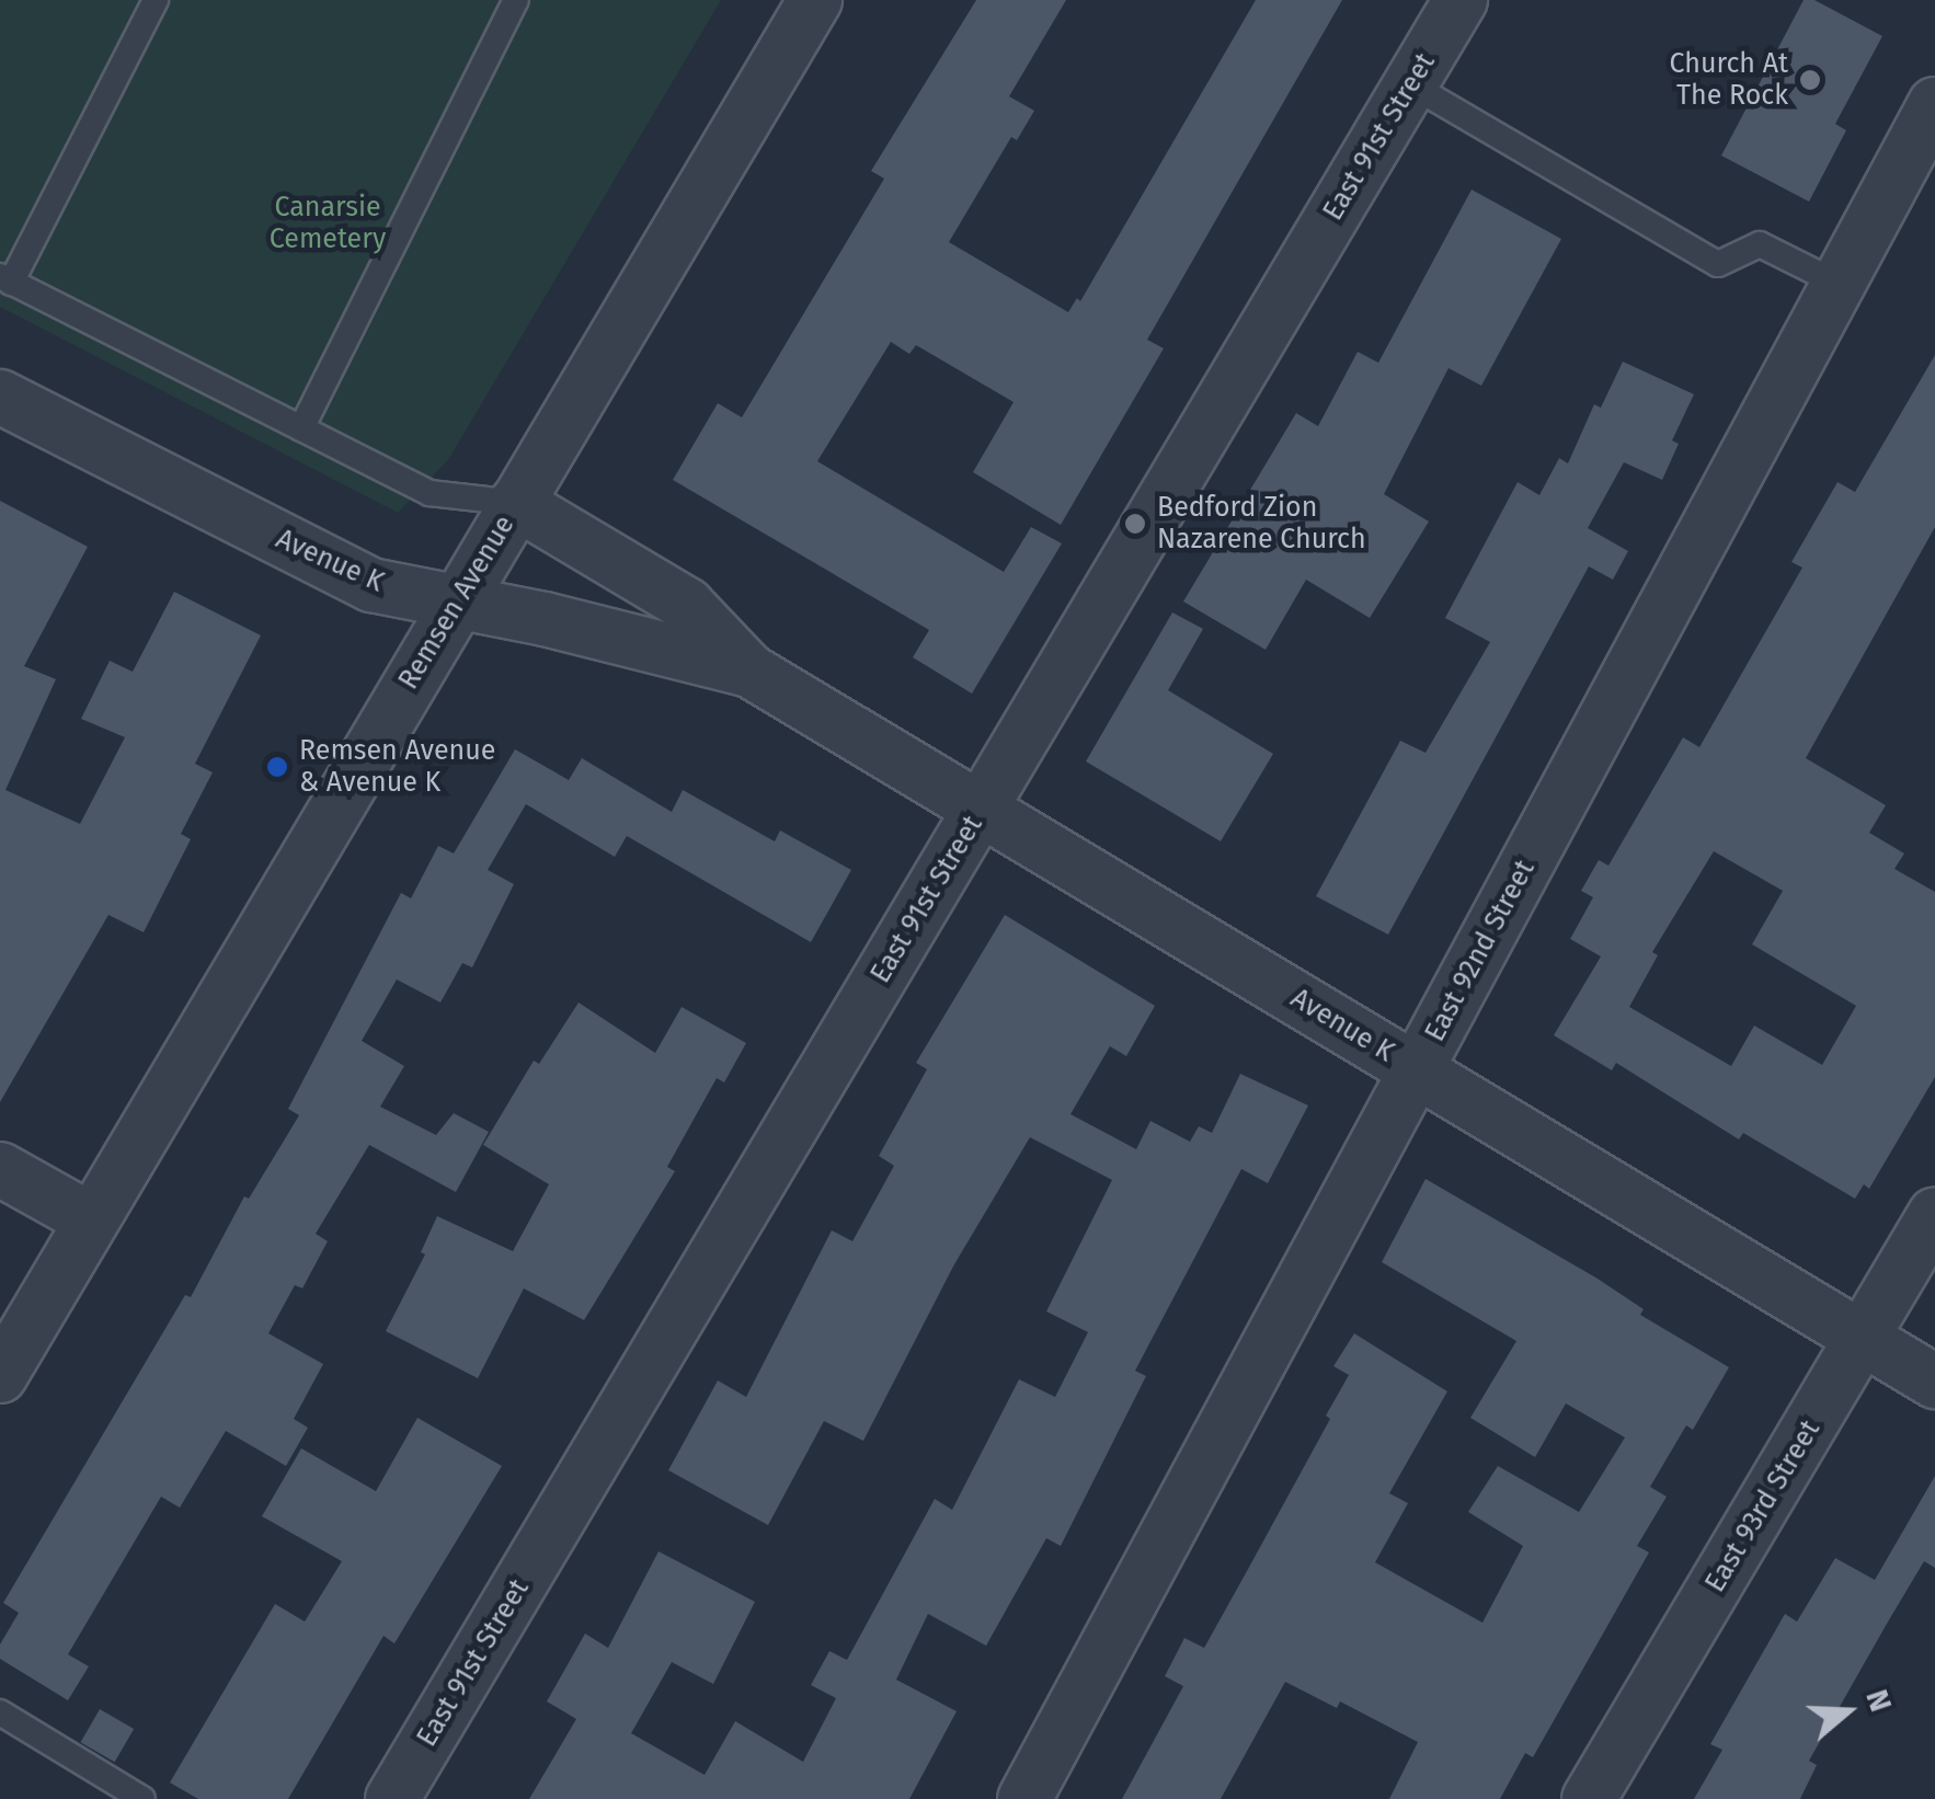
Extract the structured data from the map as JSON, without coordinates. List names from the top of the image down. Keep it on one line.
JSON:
{"streets":{"street":["East 91st Street","Avenue K","Remsen Avenue","East 92nd Street","East 93rd Street"]},"crossings":[["East 91st Street","Avenue K"],["Avenue K","Remsen Avenue"],["Avenue K","East 92nd Street"],["Avenue K","East 93rd Street"]],"parks":["Canarsie Cemetery"],"places":["Church At The Rock","Bedford Zion Nazarene Church","Remsen Avenue & Avenue K"],"north":"right"}
